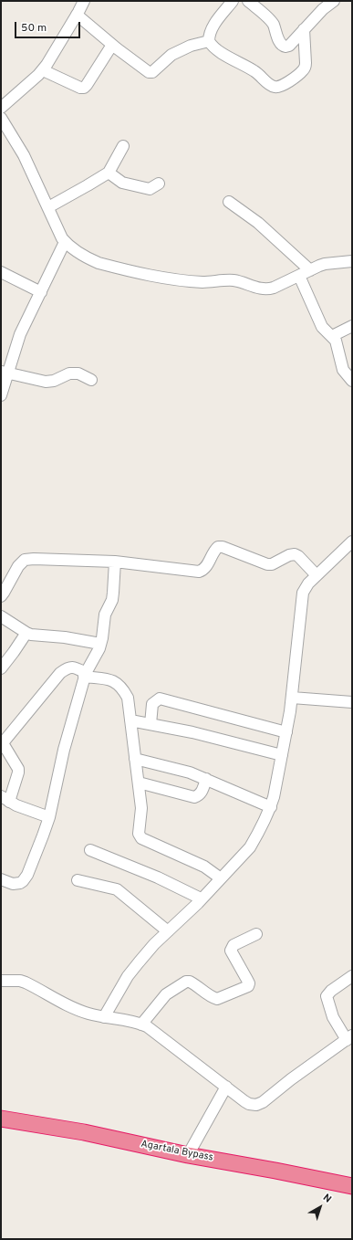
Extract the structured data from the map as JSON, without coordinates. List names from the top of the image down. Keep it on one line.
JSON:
{"streets":{"highway":["Agartala Bypass"]},"scale_bar":"50 m","north":"top right"}
